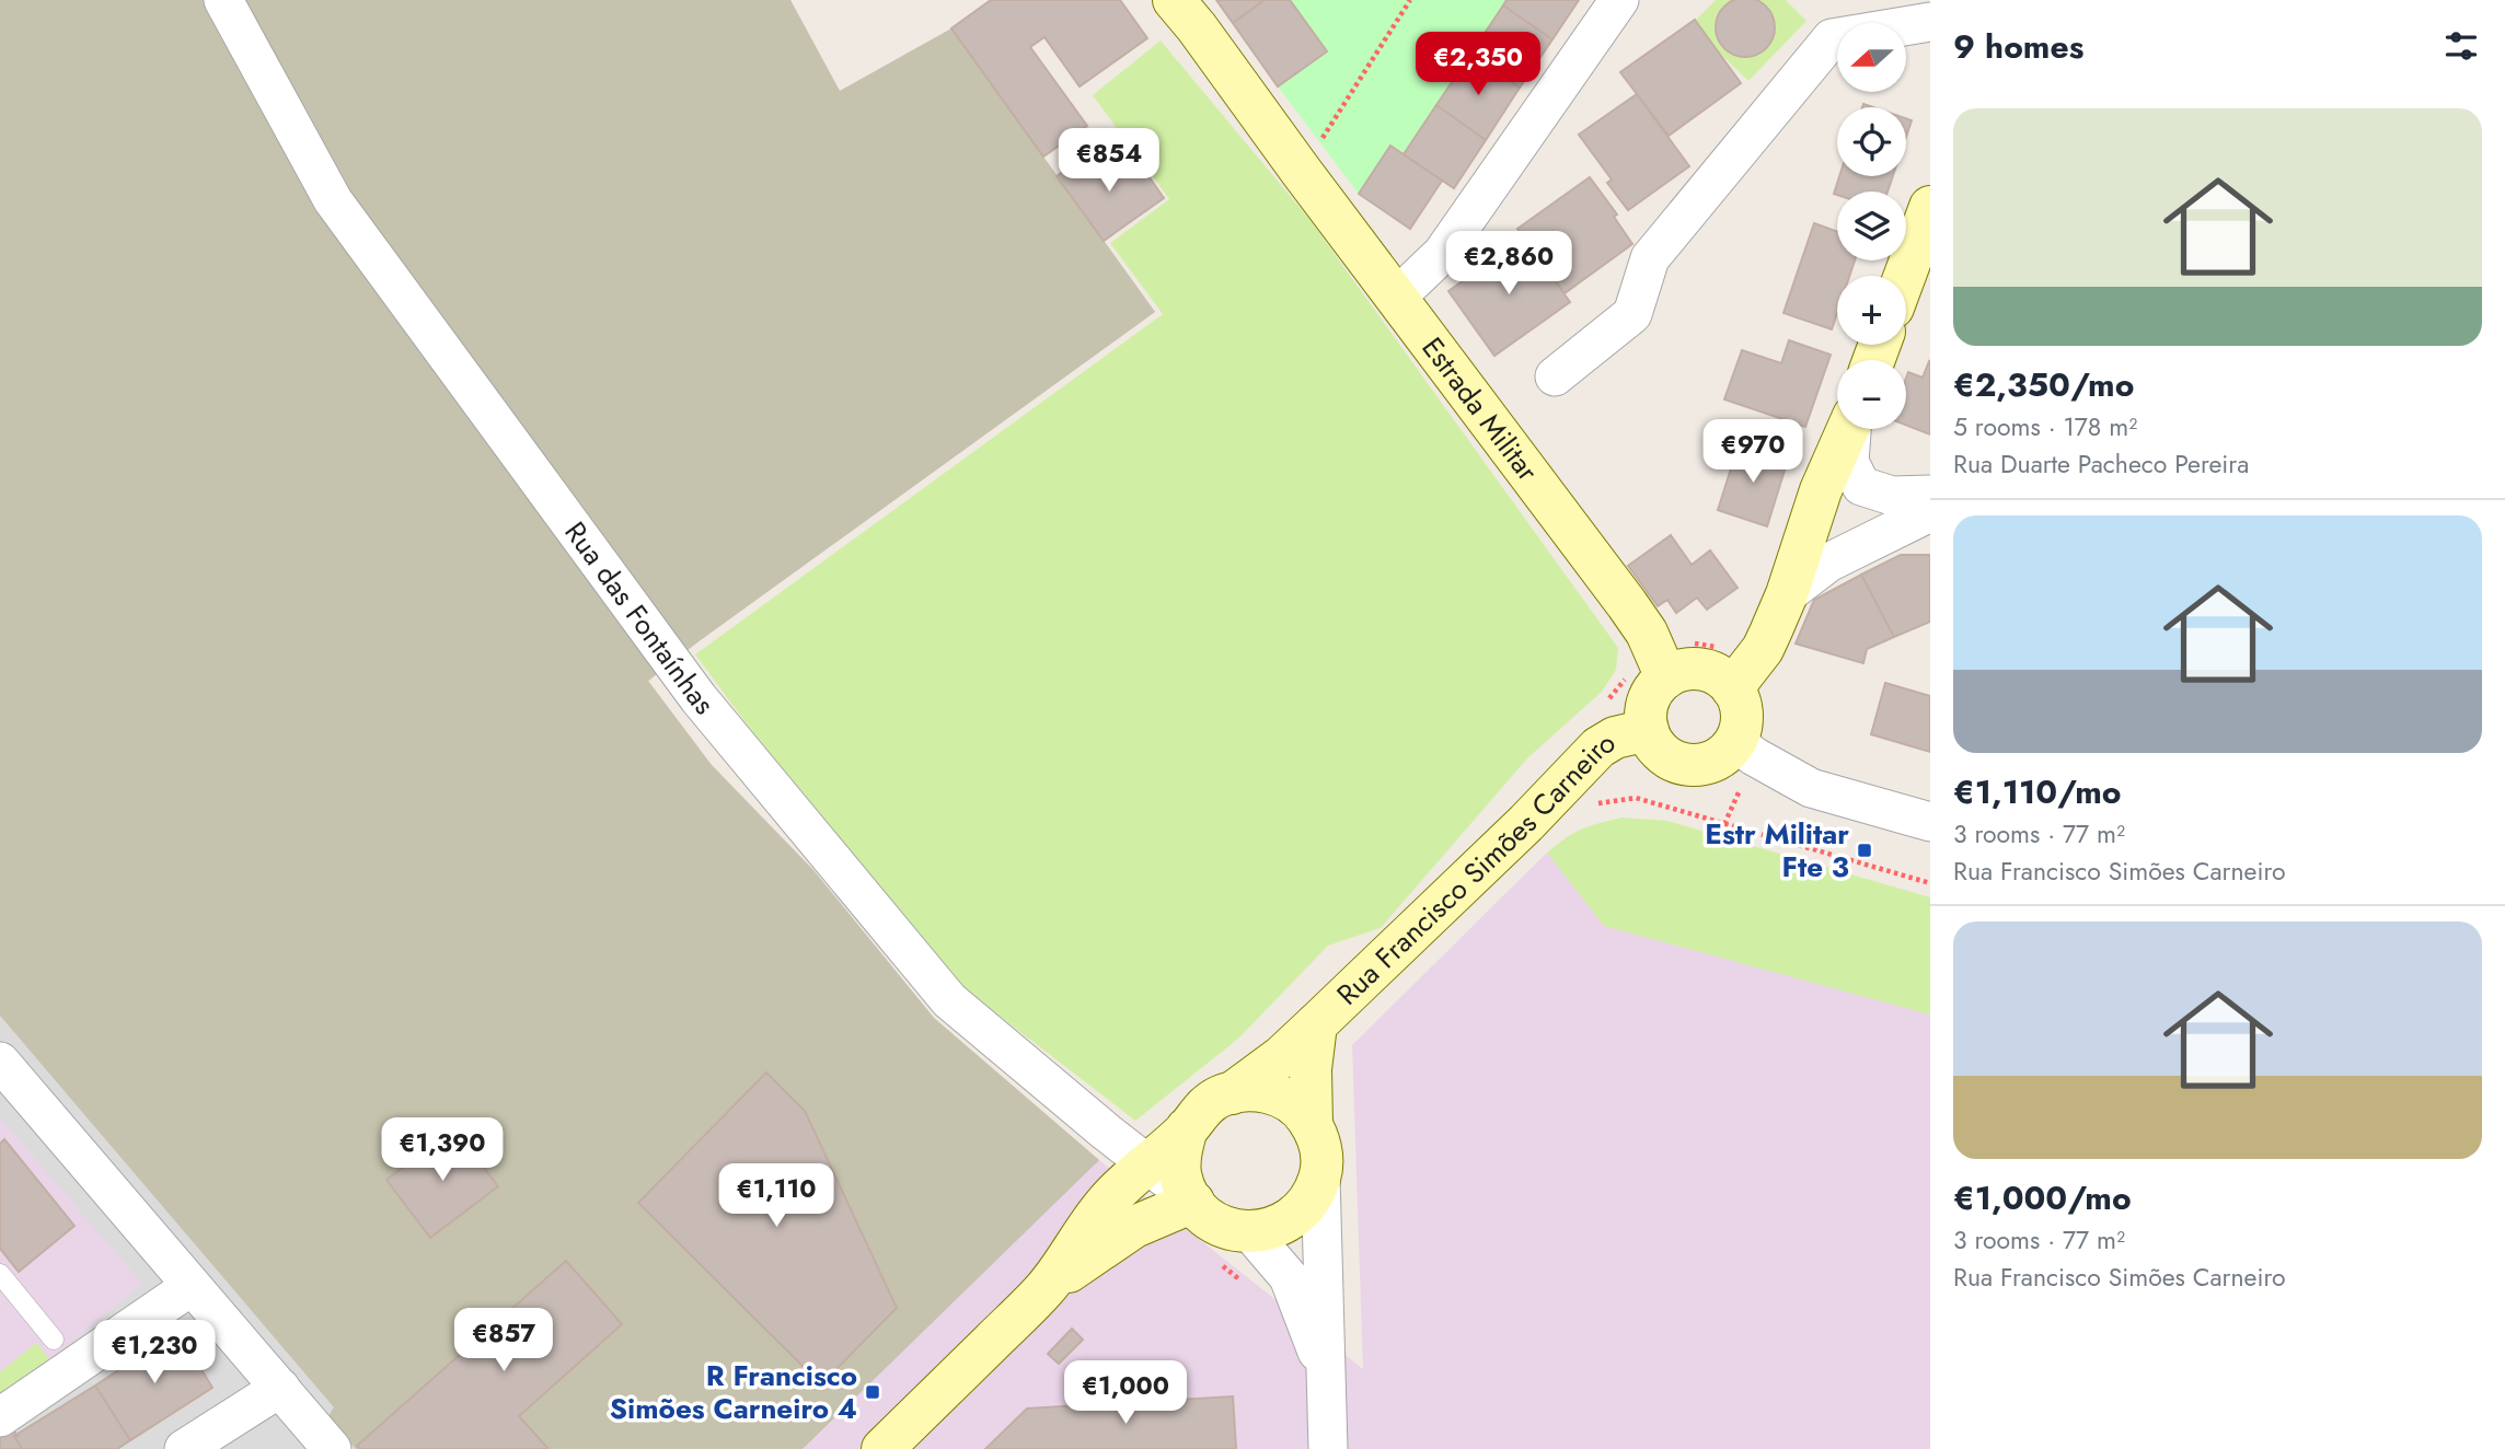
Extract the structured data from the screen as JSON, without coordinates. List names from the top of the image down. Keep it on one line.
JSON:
{"streets":{"street":["Estrada Militar","Rua das Fontaínhas","Rua Francisco Simões Carneiro"]},"crossings":[["Estrada Militar","Rua Francisco Simões Carneiro"],["Rua das Fontaínhas","Rua Francisco Simões Carneiro"]],"places":{"transit":["Estr Militar Fte 3","R Francisco Simões Carneiro 4"]},"north":"left","page":{"heading":"9 homes","map_buttons":["+","−"],"price":["€2,350","€854","€2,860","€970","€1,390","€1,110","€857","€1,230","€1,000"],"list":[{"name":"€2,350/mo","note":"5 rooms · 178 m² · Rua Duarte Pacheco Pereira"},{"name":"€1,110/mo","note":"3 rooms · 77 m² · Rua Francisco Simões Carneiro"},{"name":"€1,000/mo","note":"3 rooms · 77 m² · Rua Francisco Simões Carneiro"}]}}
